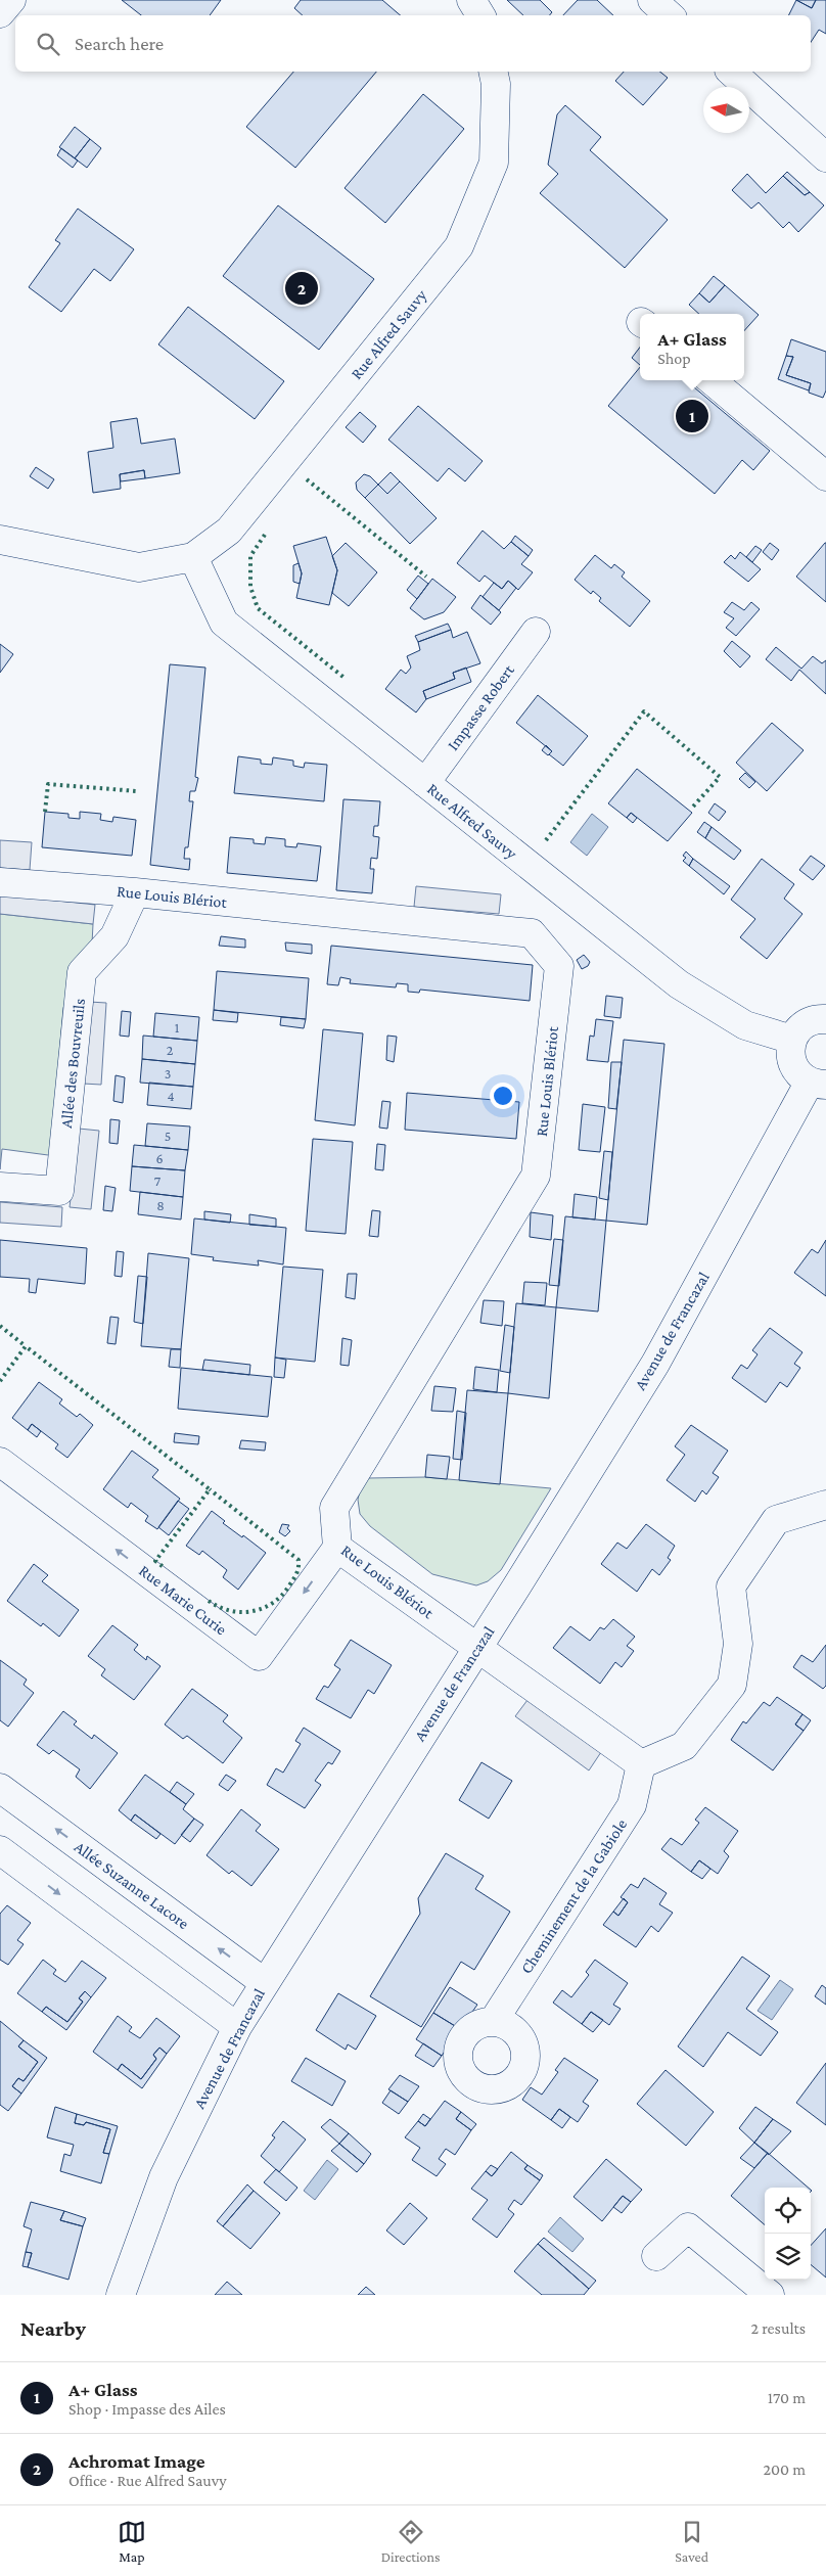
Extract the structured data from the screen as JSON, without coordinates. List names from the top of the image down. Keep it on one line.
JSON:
{"streets":{"street":["Rue Alfred Sauvy","Impasse Robert","Rue Louis Blériot","Allée des Bouvreuils","Avenue de Francazal","Rue Marie Curie","Allée Suzanne Lacore","Cheminement de la Gabiole"]},"crossings":[["Rue Alfred Sauvy","Impasse Robert"],["Rue Alfred Sauvy","Avenue de Francazal"],["Rue Louis Blériot","Allée des Bouvreuils"],["Rue Louis Blériot","Avenue de Francazal"],["Rue Louis Blériot","Rue Marie Curie"],["Avenue de Francazal","Allée Suzanne Lacore"]],"house_numbers":["1","2","3","4","5","6","7","8"],"north":"left","page":{"search":"Search here","pins":["2","1"],"popup":["A+ Glass","Shop"],"heading":["Nearby","2 results"],"list":[{"mark":"1","name":"A+ Glass","note":"Shop · Impasse des Ailes","value":"170 m"},{"mark":"2","name":"Achromat Image","note":"Office · Rue Alfred Sauvy","value":"200 m"}],"nav":["Map","Directions","Saved"]}}
